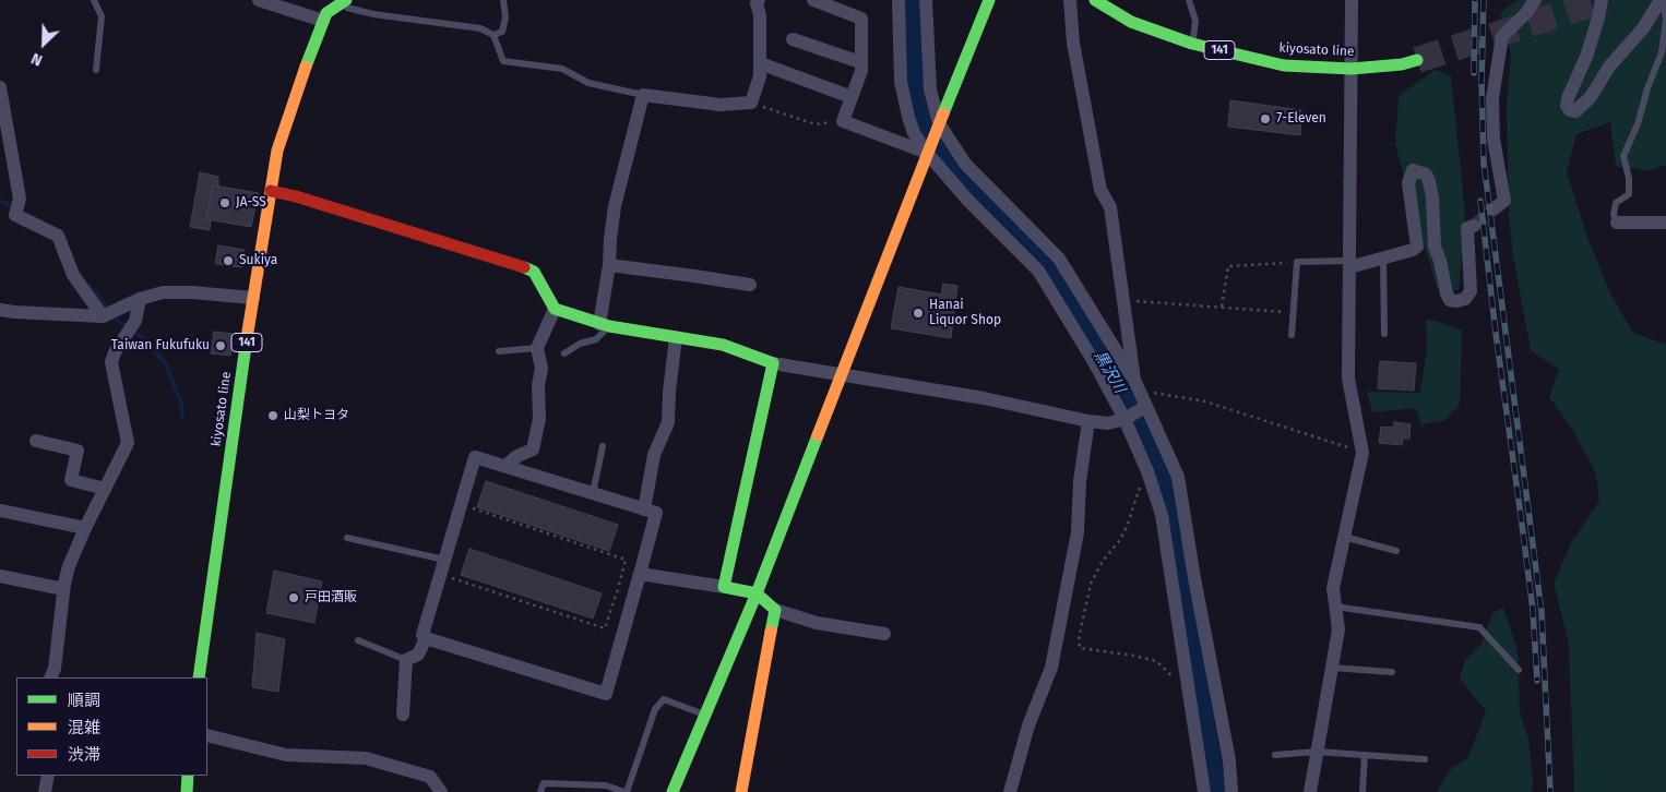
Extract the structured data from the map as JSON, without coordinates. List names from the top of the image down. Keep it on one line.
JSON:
{"streets":{"main road":["141","kiyosato line"]},"water":["黒沢川"],"places":["7-Eleven","JA-SS","Sukiya","Hanai Liquor Shop","Taiwan Fukufuku","山梨トヨタ","戸田酒販"],"legend":["順調","混雑","渋滞"],"north":"bottom left"}
